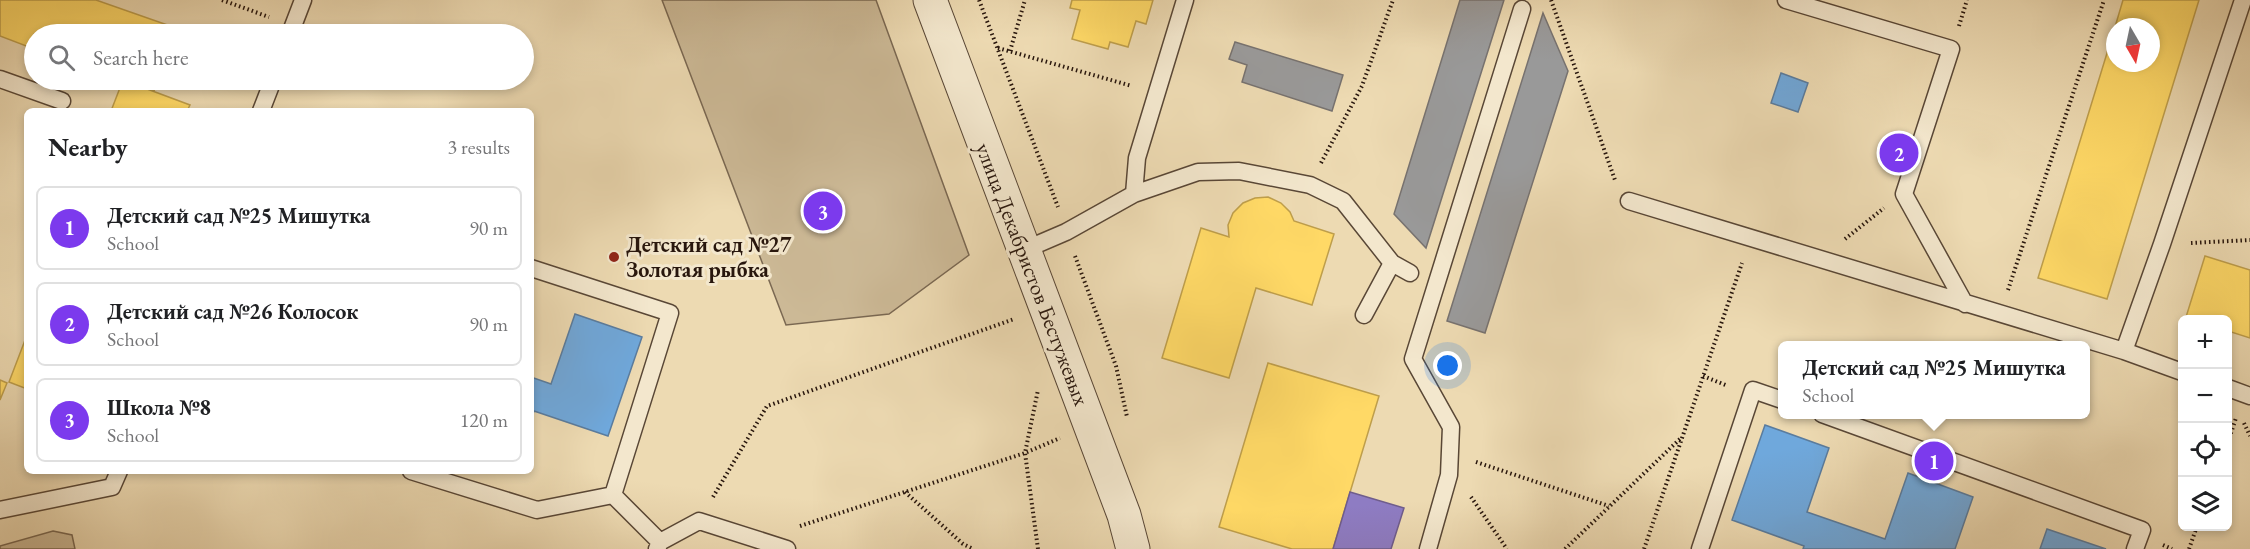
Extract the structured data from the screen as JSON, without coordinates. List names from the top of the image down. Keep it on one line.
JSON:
{"streets":{"street":["улица Декабристов Бестужевых"]},"places":["Детский сад №27 Золотая рыбка"],"north":"bottom","page":{"search":"Search here","heading":["Nearby","3 results"],"pins":["2","3","1"],"list":[{"mark":"1","name":"Детский сад №25 Мишутка","note":"School","value":"90 m"},{"mark":"2","name":"Детский сад №26 Колосок","note":"School","value":"90 m"},{"mark":"3","name":"Школа №8","note":"School","value":"120 m"}],"map_buttons":["+","−"],"popup":["Детский сад №25 Мишутка","School"]}}
